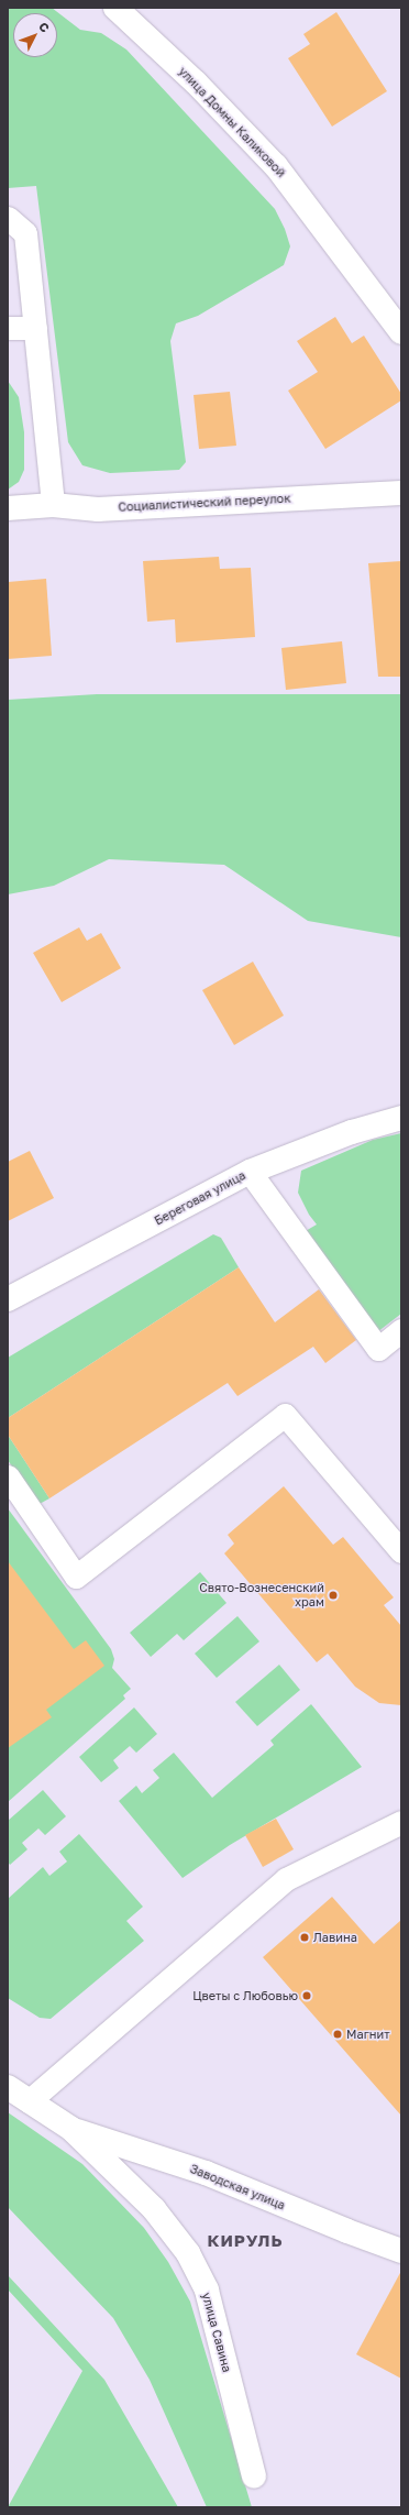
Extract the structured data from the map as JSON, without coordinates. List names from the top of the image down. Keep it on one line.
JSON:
{"streets":{"street":["улица Домны Каликовой","Социалистический переулок","Береговая улица","Заводская улица","улица Савина"]},"crossings":[["Заводская улица","улица Савина"]],"districts":["КИРУЛЬ"],"places":["Свято-Вознесенский храм","Лавина","Цветы с Любовью","Магнит"],"north":"top right"}
